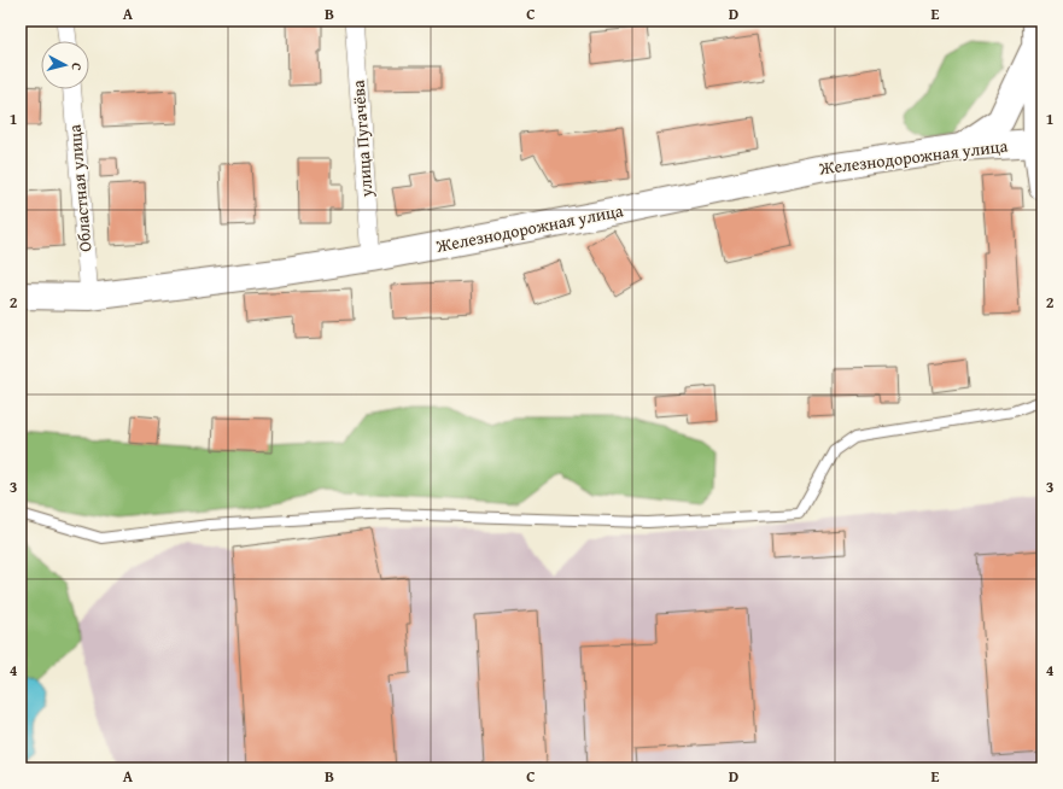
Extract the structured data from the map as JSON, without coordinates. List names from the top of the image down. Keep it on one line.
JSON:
{"streets":{"street":["улица Пугачёва","Железнодорожная улица","Областная улица"]},"crossings":[["улица Пугачёва","Железнодорожная улица"],["Железнодорожная улица","Областная улица"]],"north":"right","grid":{"columns":["A","B","C","D","E"],"rows":["1","2","3","4"]}}
